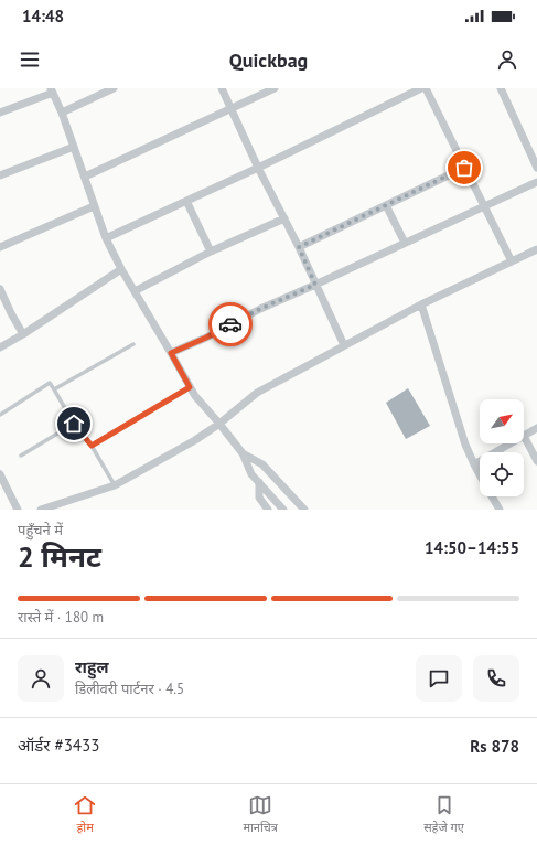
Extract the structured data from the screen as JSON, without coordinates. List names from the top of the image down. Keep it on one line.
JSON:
{"north":"top right","page":{"status":"14:48","header":"Quickbag","heading":["2 मिनट","पहुँचने में","14:50–14:55"],"panel":["राहुल","डिलीवरी पार्टनर · 4.5","ऑर्डर #3433","Rs 878"],"bar":"रास्ते में · 180 m","tabs":["होम","मानचित्र","सहेजे गए"]}}
